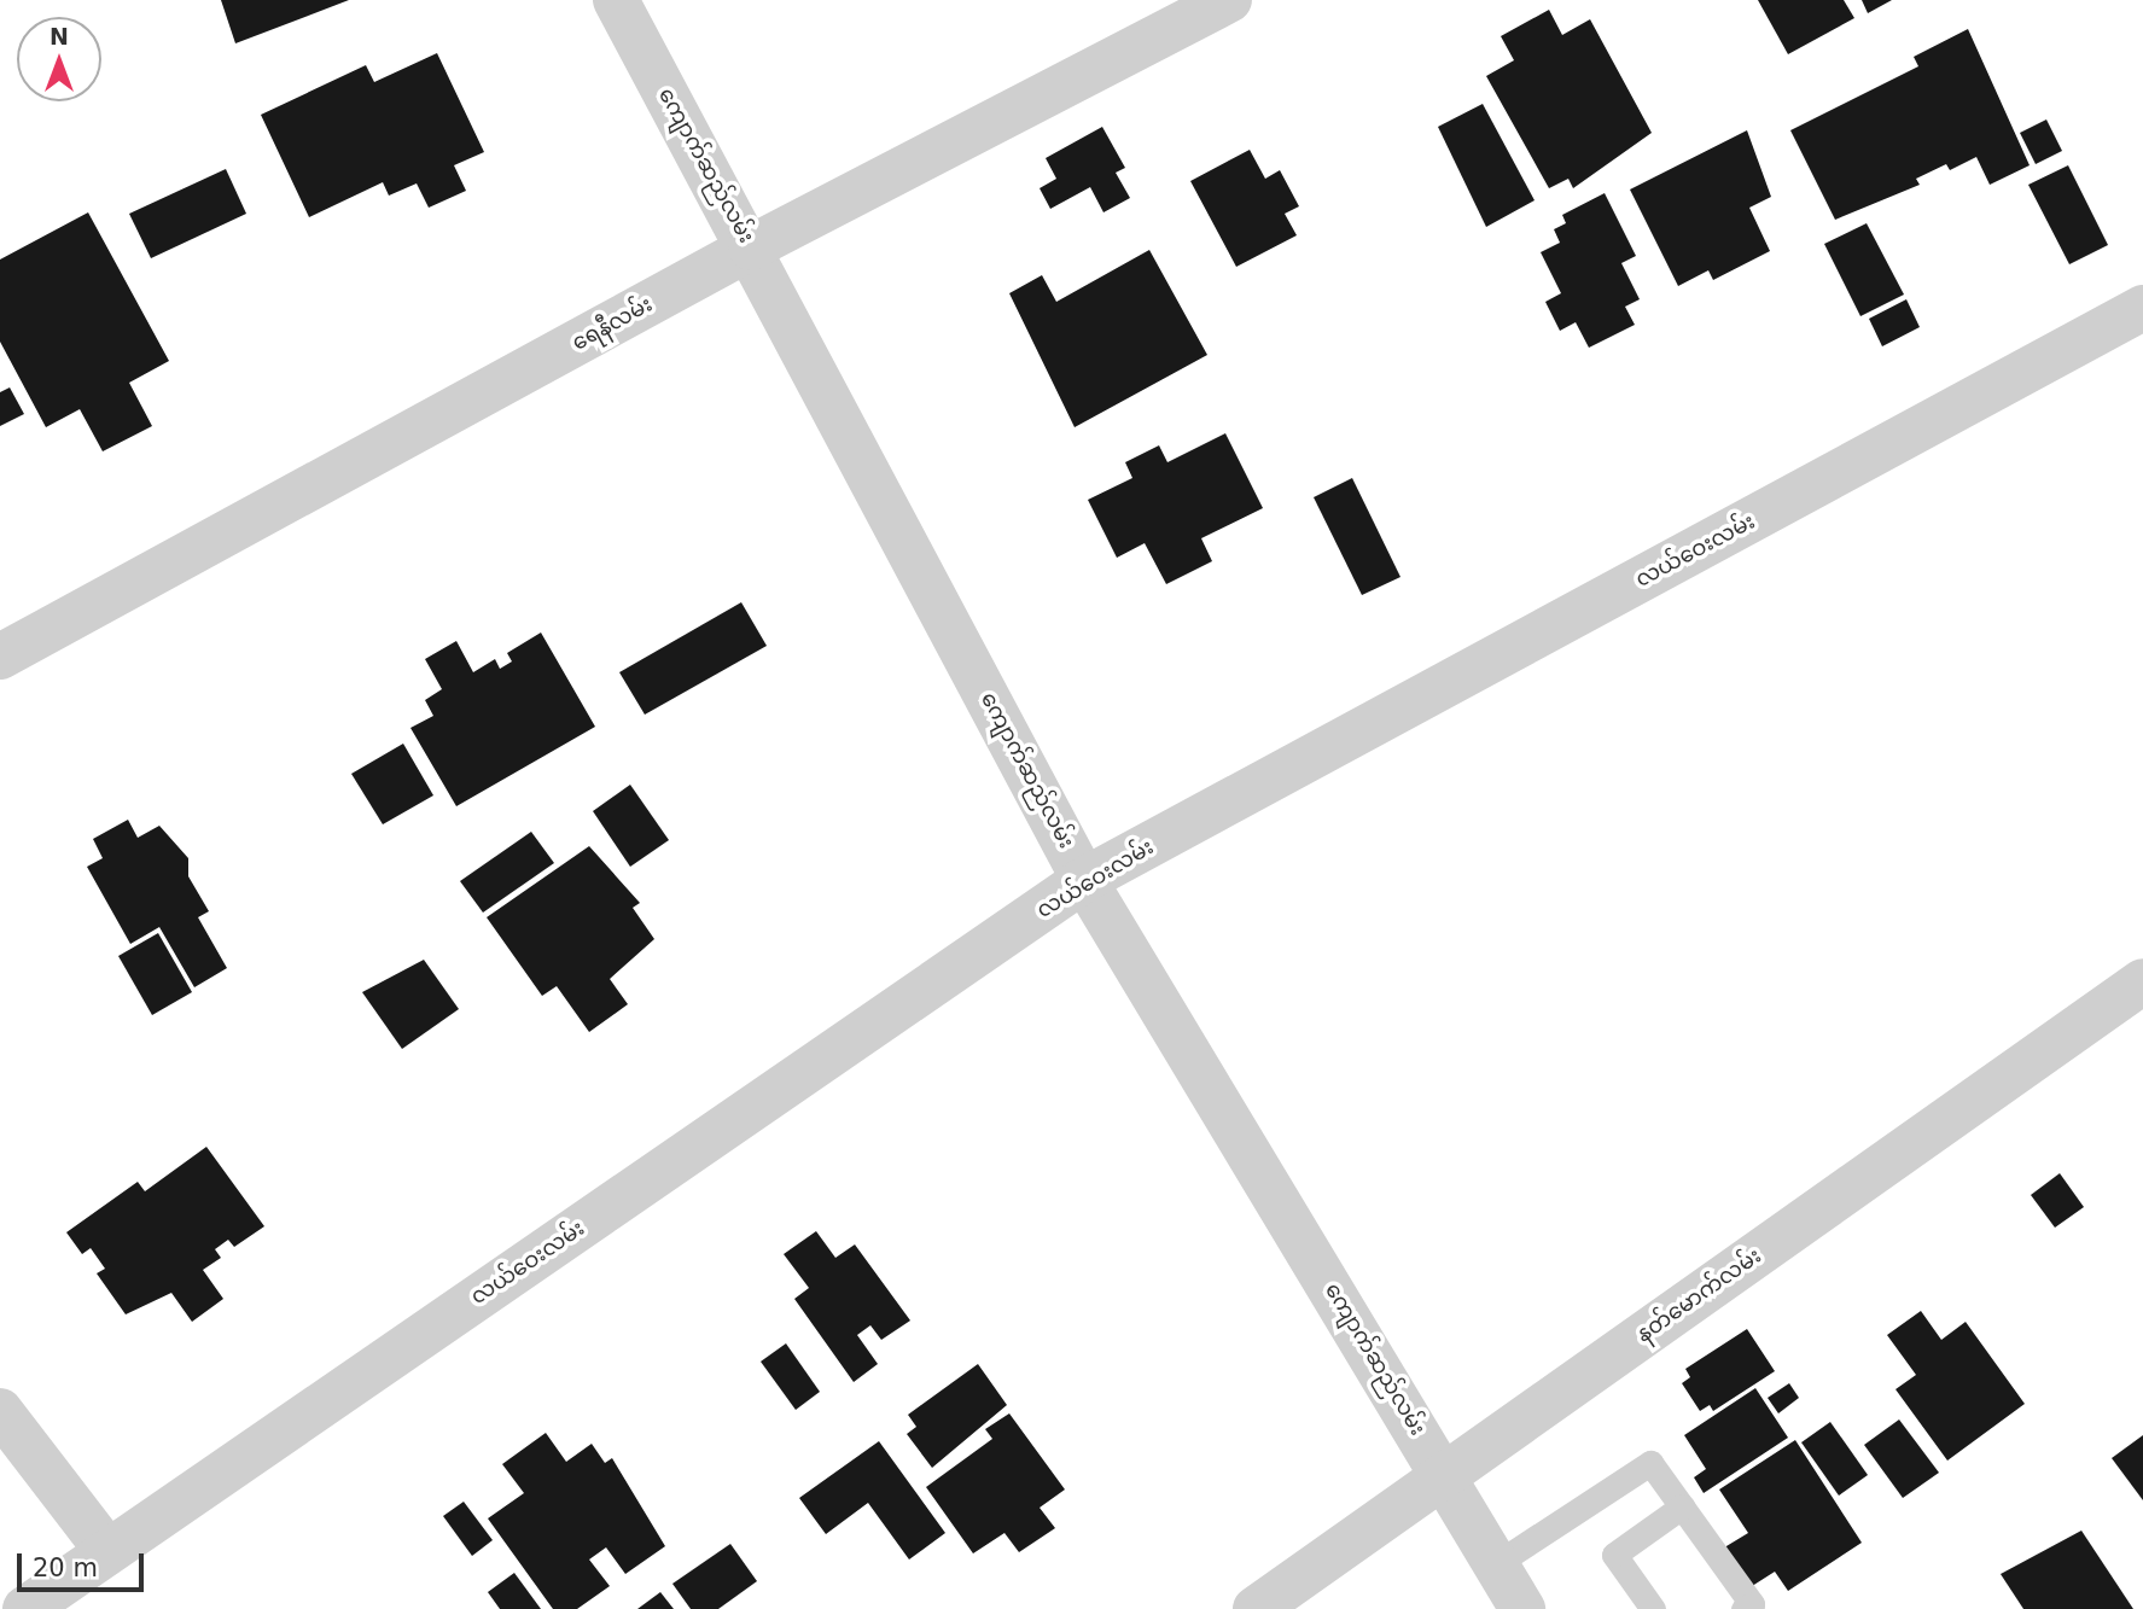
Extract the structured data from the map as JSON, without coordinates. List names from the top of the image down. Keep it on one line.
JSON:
{"streets":{"street":["ကျောက်ဆည်လမ်း","ရေနီလမ်း","လယ်ဝေးလမ်း","နတ်မောက်လမ်း"]},"crossings":[["ကျောက်ဆည်လမ်း","ရေနီလမ်း"],["ကျောက်ဆည်လမ်း","လယ်ဝေးလမ်း"],["ကျောက်ဆည်လမ်း","နတ်မောက်လမ်း"]],"scale_bar":"20 m","north":"top"}
